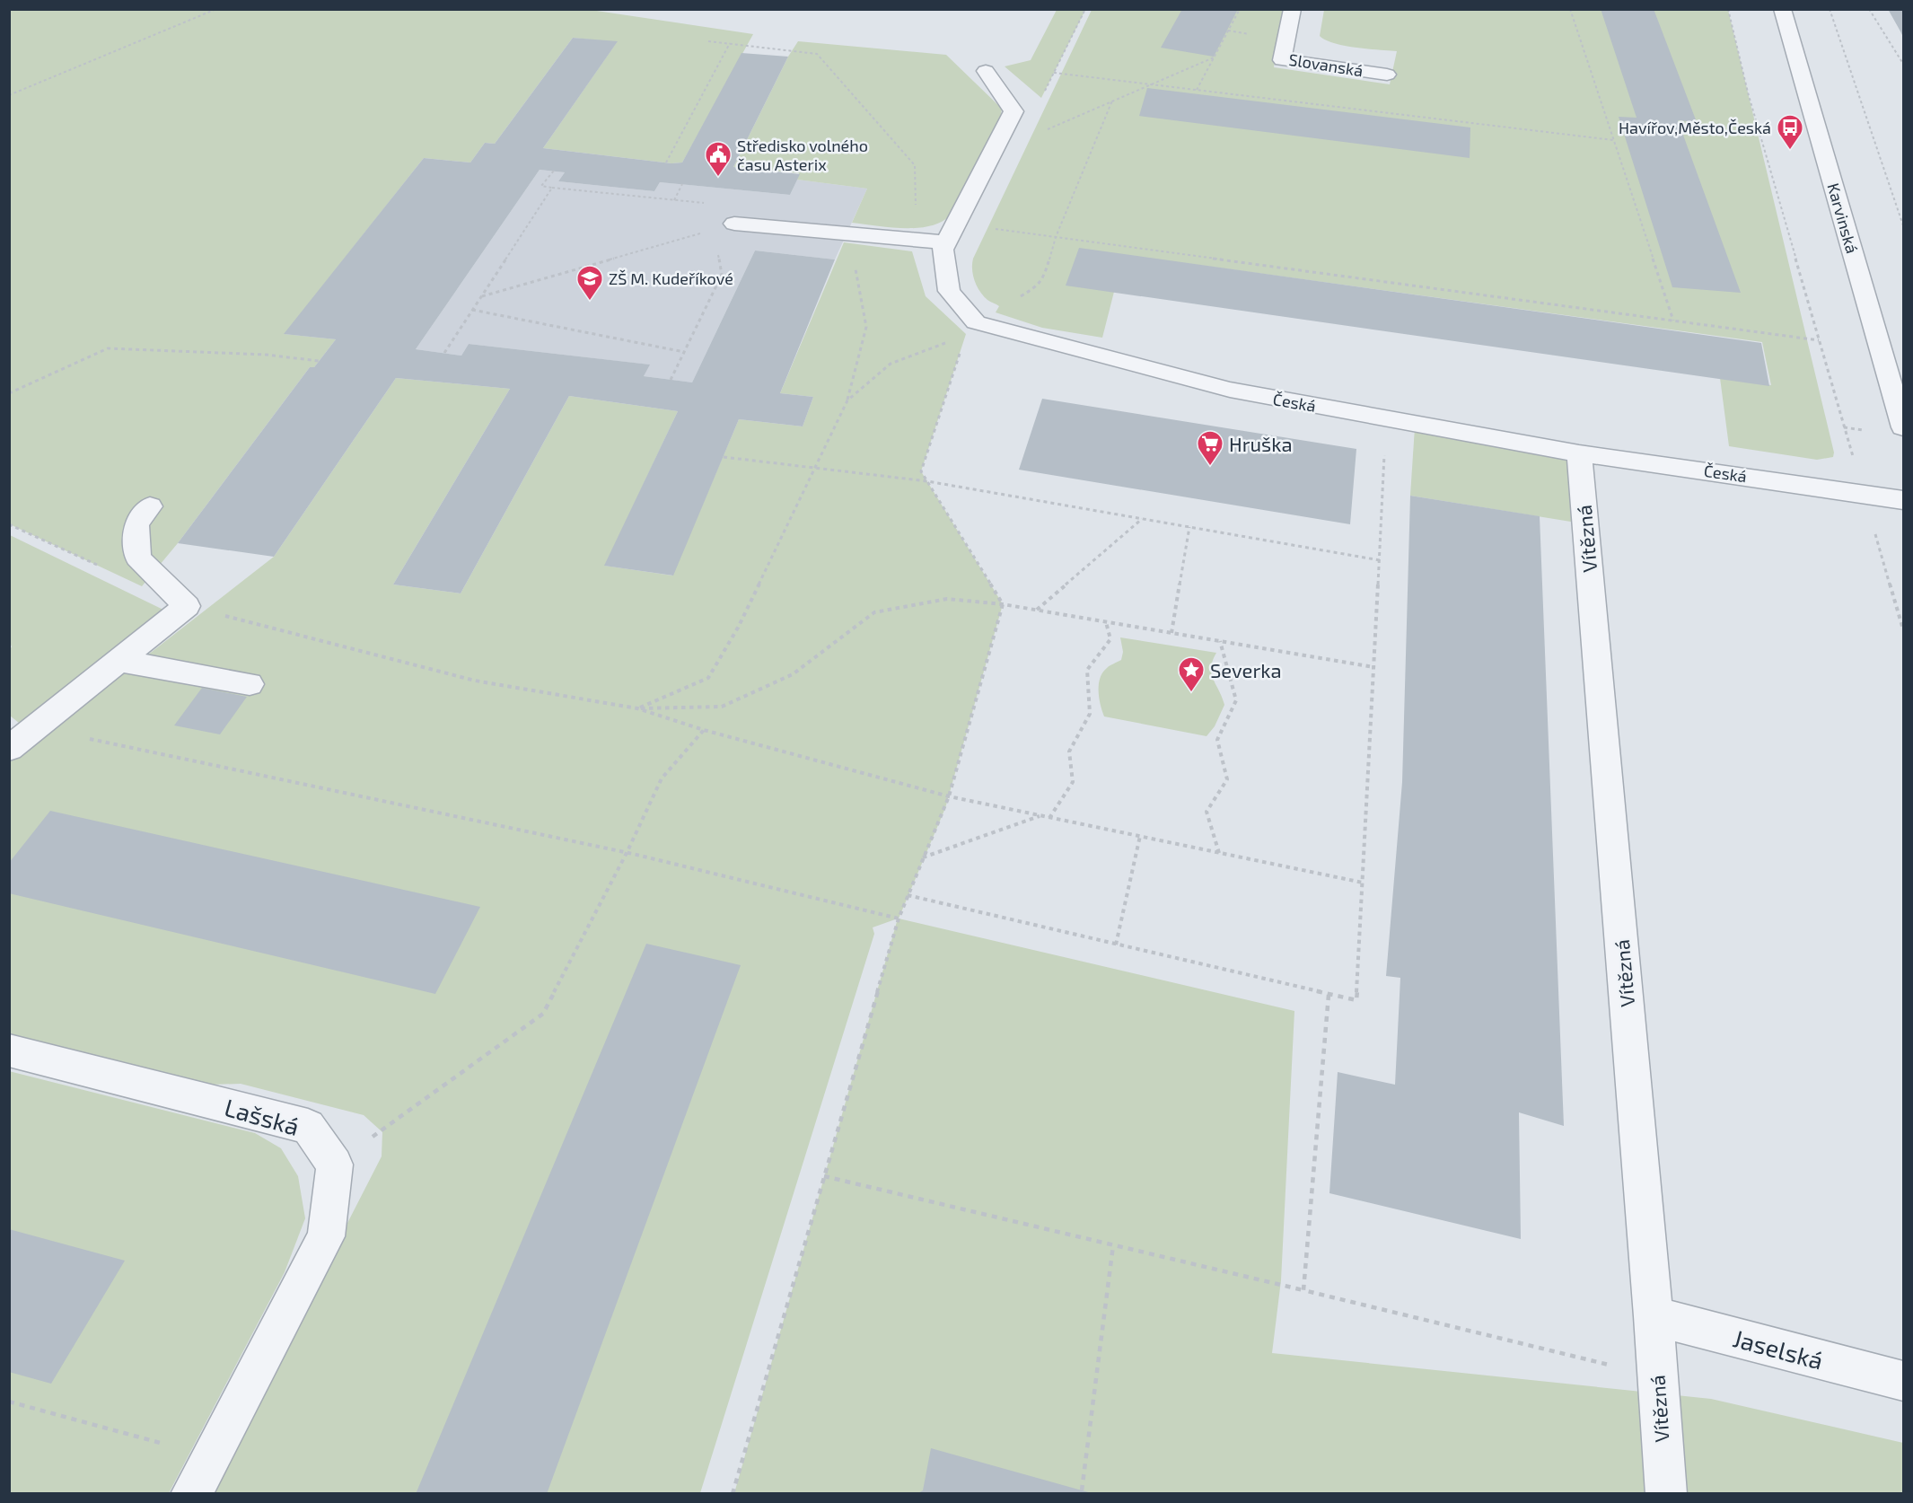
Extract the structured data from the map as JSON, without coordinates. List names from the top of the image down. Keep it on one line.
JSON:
{"streets":{"street":["Slovanská","Karvinská","Česká","Vítězná","Lašská","Jaselská"]},"crossings":[["Česká","Vítězná"],["Vítězná","Jaselská"]],"places":{"bus stop":["Havířov,Město,Česká"],"public building":["Středisko volného času Asterix"],"school or university":["ZŠ M. Kudeříkové"],"supermarket":["Hruška"],"place":["Severka"]}}
